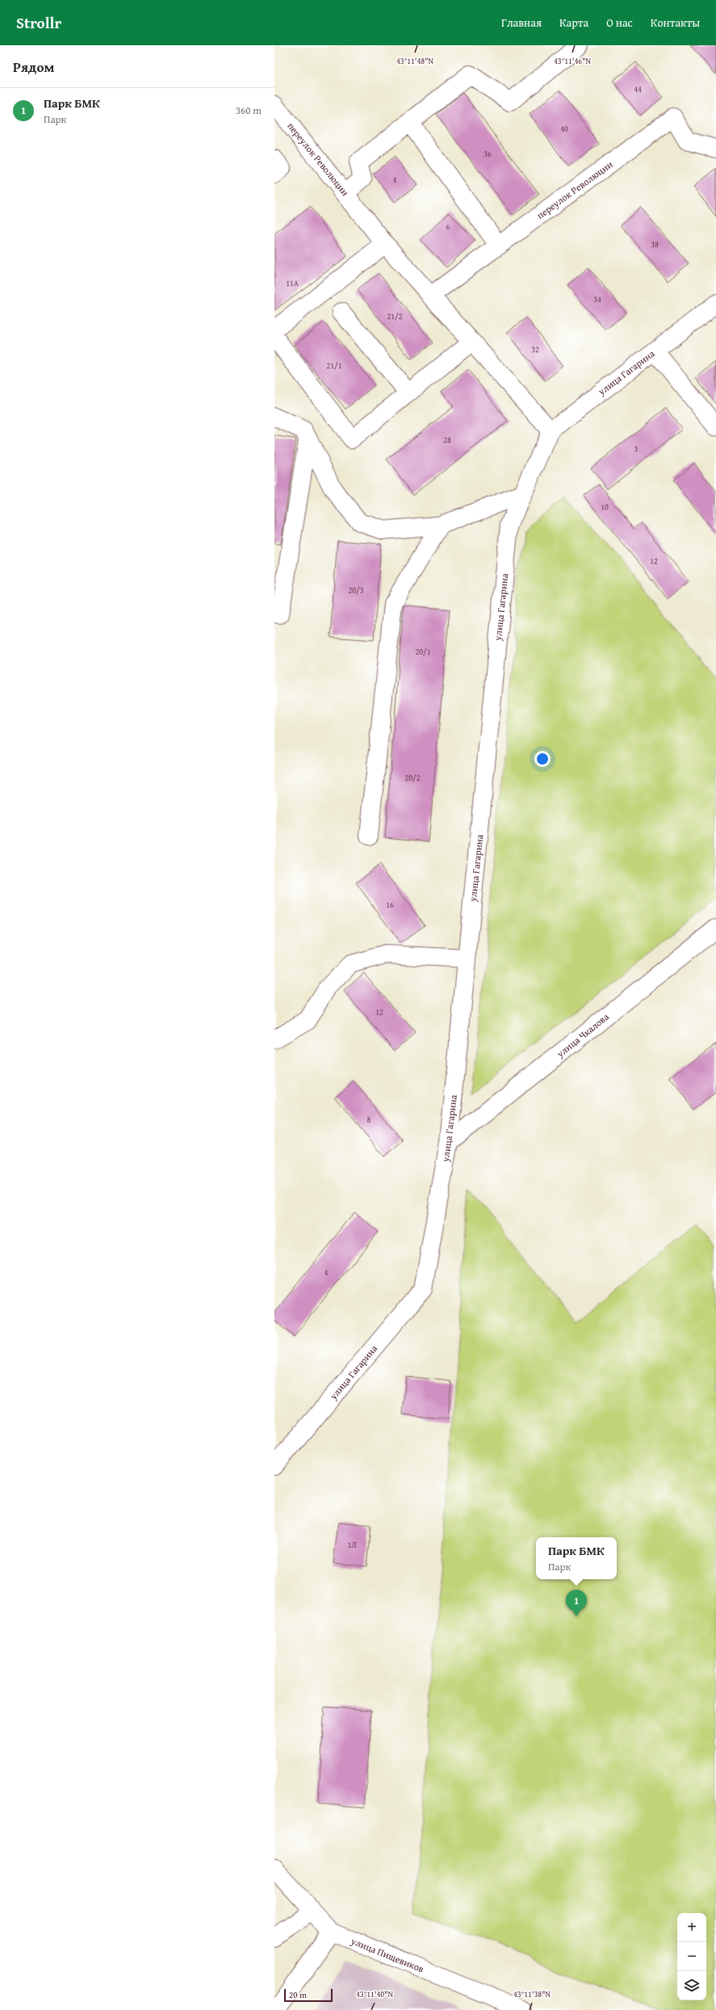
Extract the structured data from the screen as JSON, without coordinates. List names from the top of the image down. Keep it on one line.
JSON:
{"streets":{"street":["переулок Революции","улица Гагарина","улица Чкалова","улица Пищевиков"]},"crossings":[["переулок Революции","улица Гагарина"],["улица Гагарина","улица Чкалова"]],"house_numbers":["44","40","36","4","6","38","11А","34","21/2","32","21/1","28","3","10","12","20/3","20/1","20/2","16","12","8","4","1Л"],"scale_bar":"20 m","page":{"header":"Strollr","nav":["Главная","Карта","О нас","Контакты"],"heading":"Рядом","list":[{"mark":"1","name":"Парк БМК","note":"Парк","value":"360 m"}],"popup":["Парк БМК","Парк"],"pins":"1","map_buttons":["+","−"],"scale":"20 m"},"coordinates":["43°11'48\"N","43°11'46\"N","43°11'40\"N","43°11'38\"N"]}
